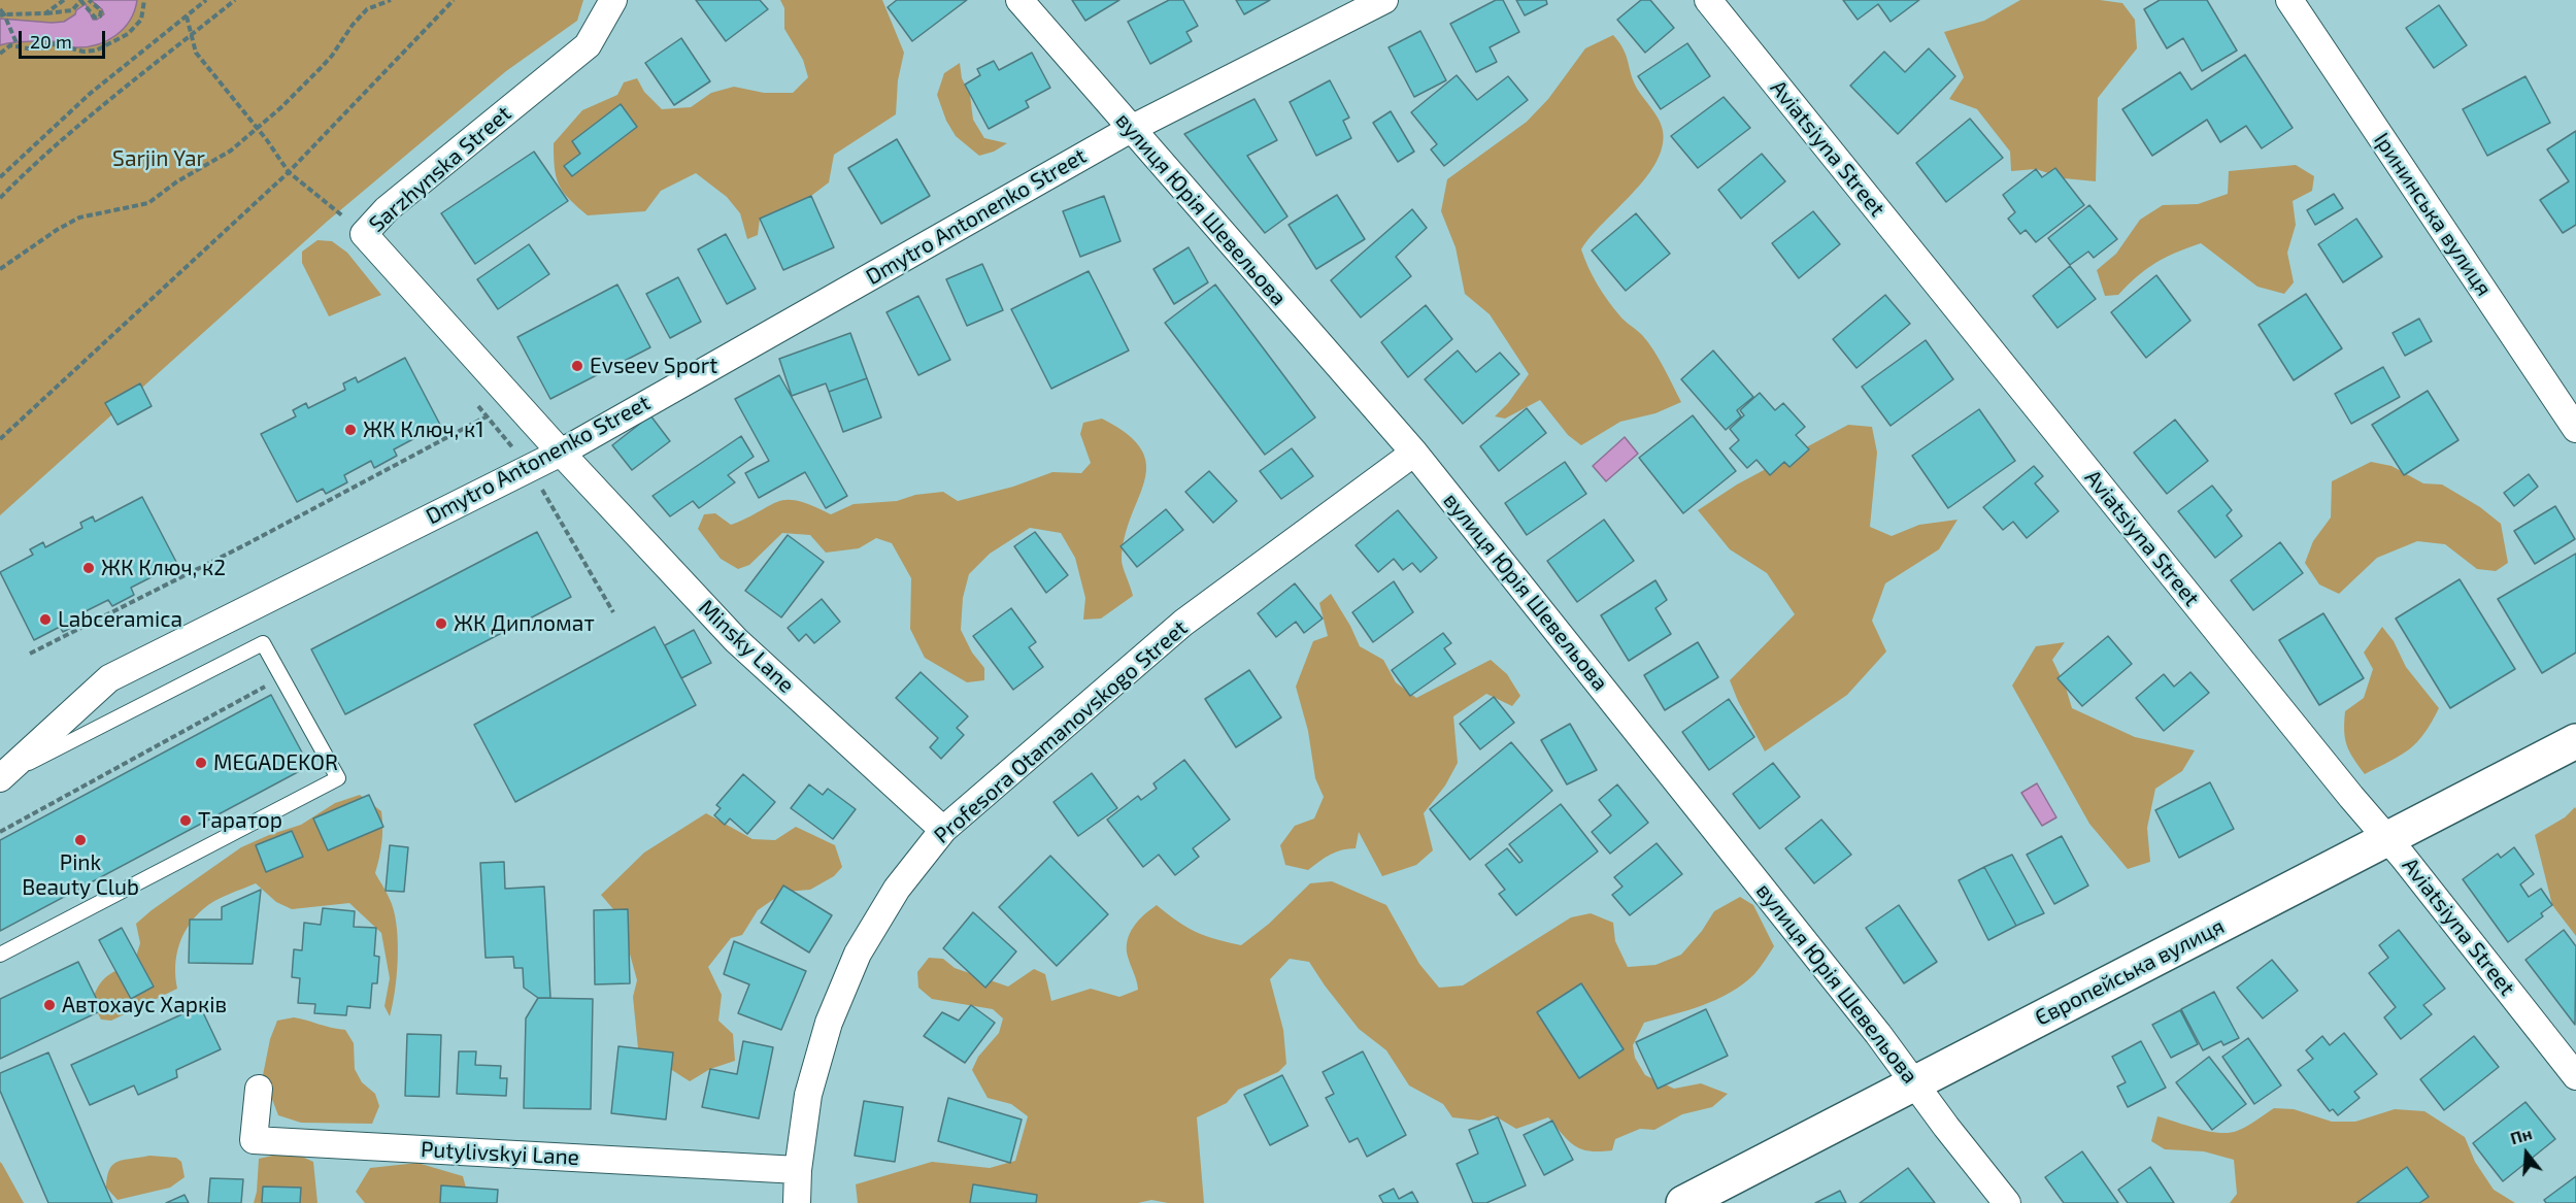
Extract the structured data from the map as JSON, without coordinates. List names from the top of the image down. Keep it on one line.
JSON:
{"streets":{"main road":["Європейська вулиця"],"street":["Aviatsiyna Street","Sarzhynska Street","вулиця Юрія Шевельова","Ірининська вулиця","Dmytro Antonenko Street","Minsky Lane","Profesora Otamanovskogo Street","Putylivskyi Lane"]},"crossings":[["Aviatsiyna Street","Європейська вулиця"],["Sarzhynska Street","Dmytro Antonenko Street"],["Sarzhynska Street","Minsky Lane"],["вулиця Юрія Шевельова","Dmytro Antonenko Street"],["вулиця Юрія Шевельова","Profesora Otamanovskogo Street"],["вулиця Юрія Шевельова","Європейська вулиця"],["Dmytro Antonenko Street","Minsky Lane"],["Minsky Lane","Profesora Otamanovskogo Street"],["Profesora Otamanovskogo Street","Putylivskyi Lane"]],"parks":["Sarjin Yar"],"places":["Evseev Sport","ЖК Ключ, к1","ЖК Ключ, к2","Labceramica","ЖК Дипломат","MEGADEKOR","Таратор","Pink Beauty Club","Автохаус Харків"],"scale_bar":"20 m","north":"top"}
